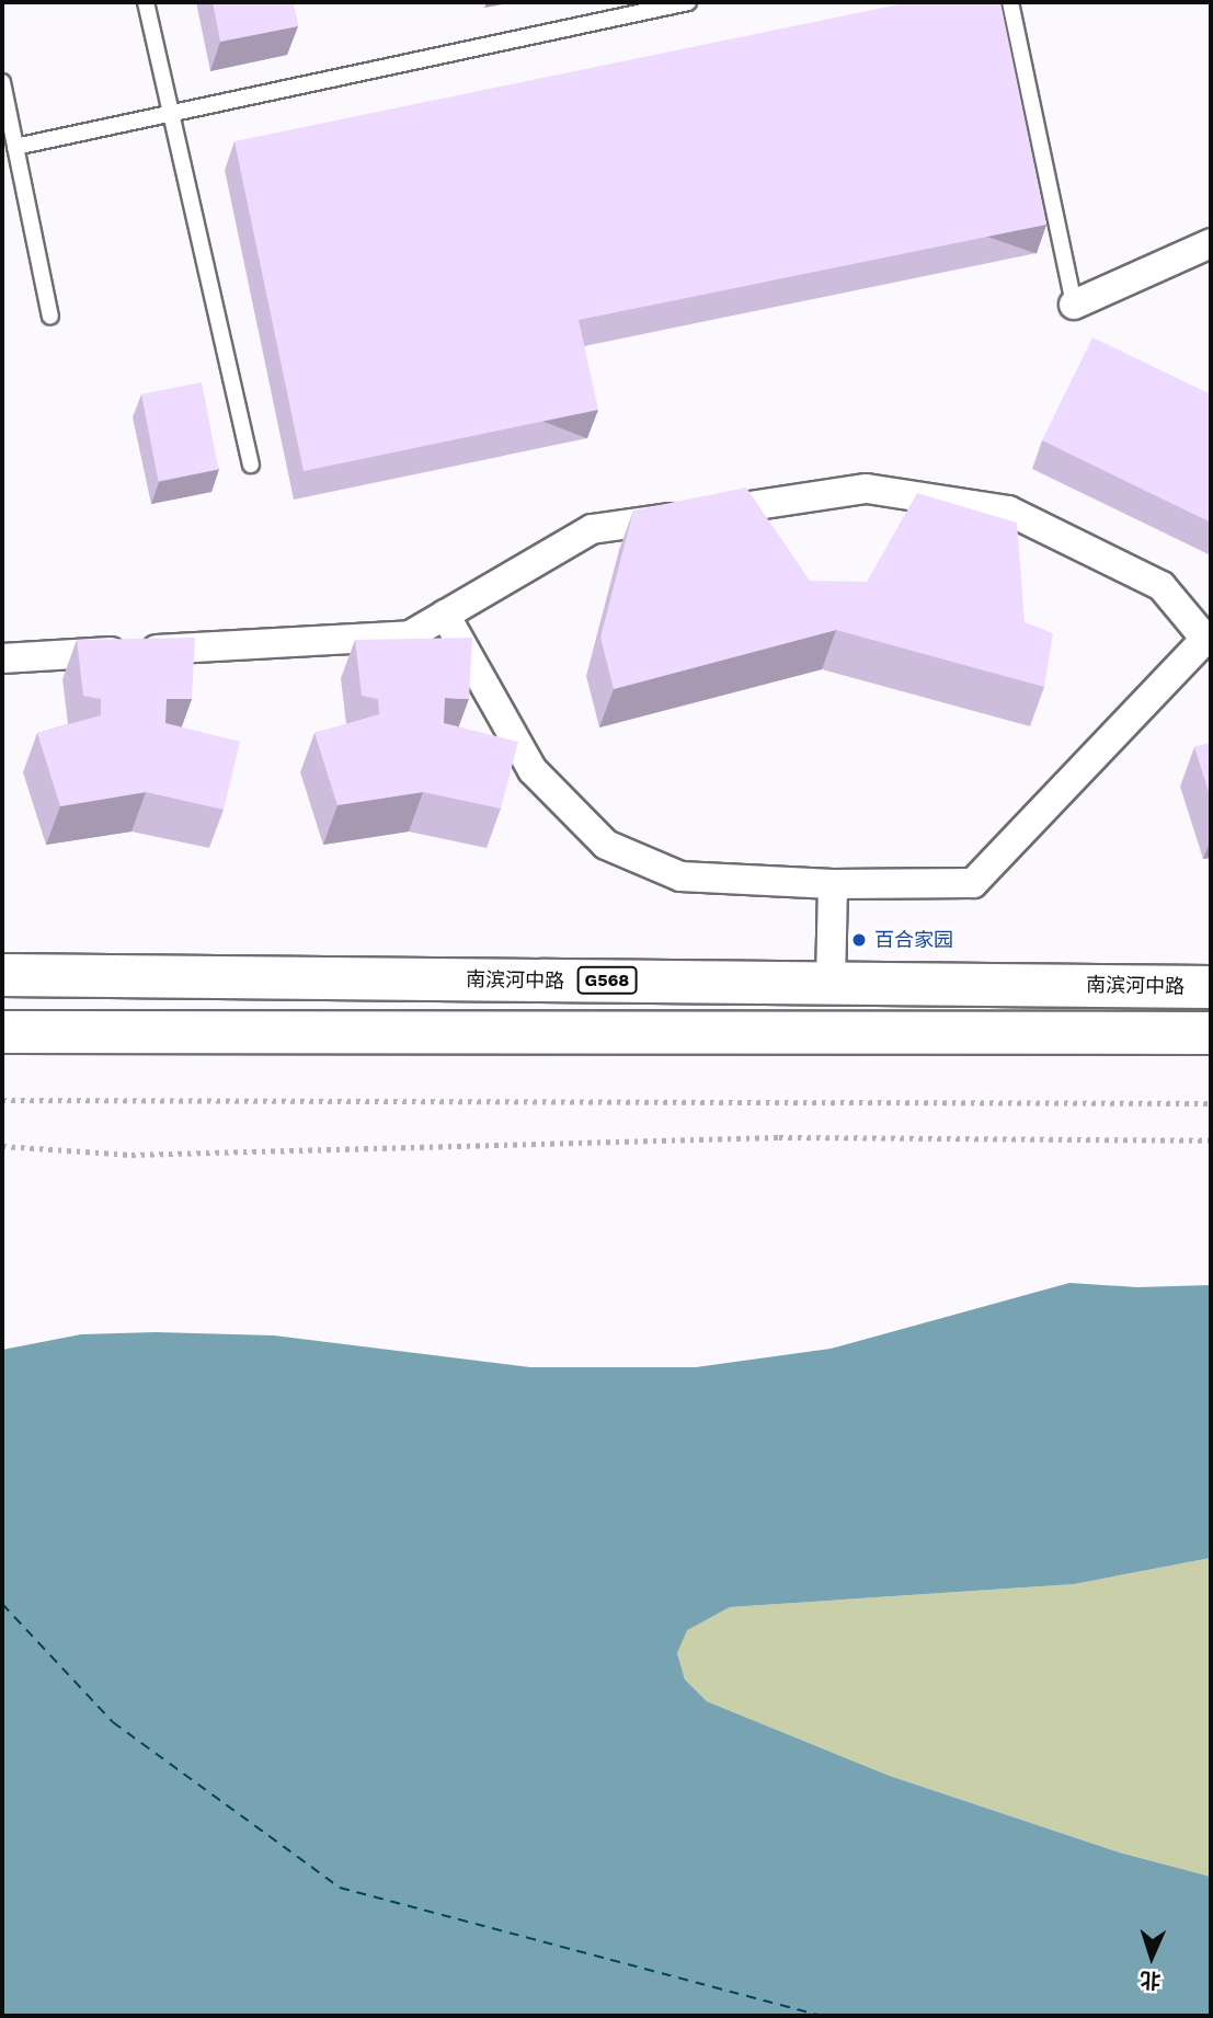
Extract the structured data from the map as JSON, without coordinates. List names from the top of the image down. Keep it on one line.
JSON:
{"streets":{"highway":["南滨河中路","G568"]},"places":["百合家园"],"north":"bottom"}
